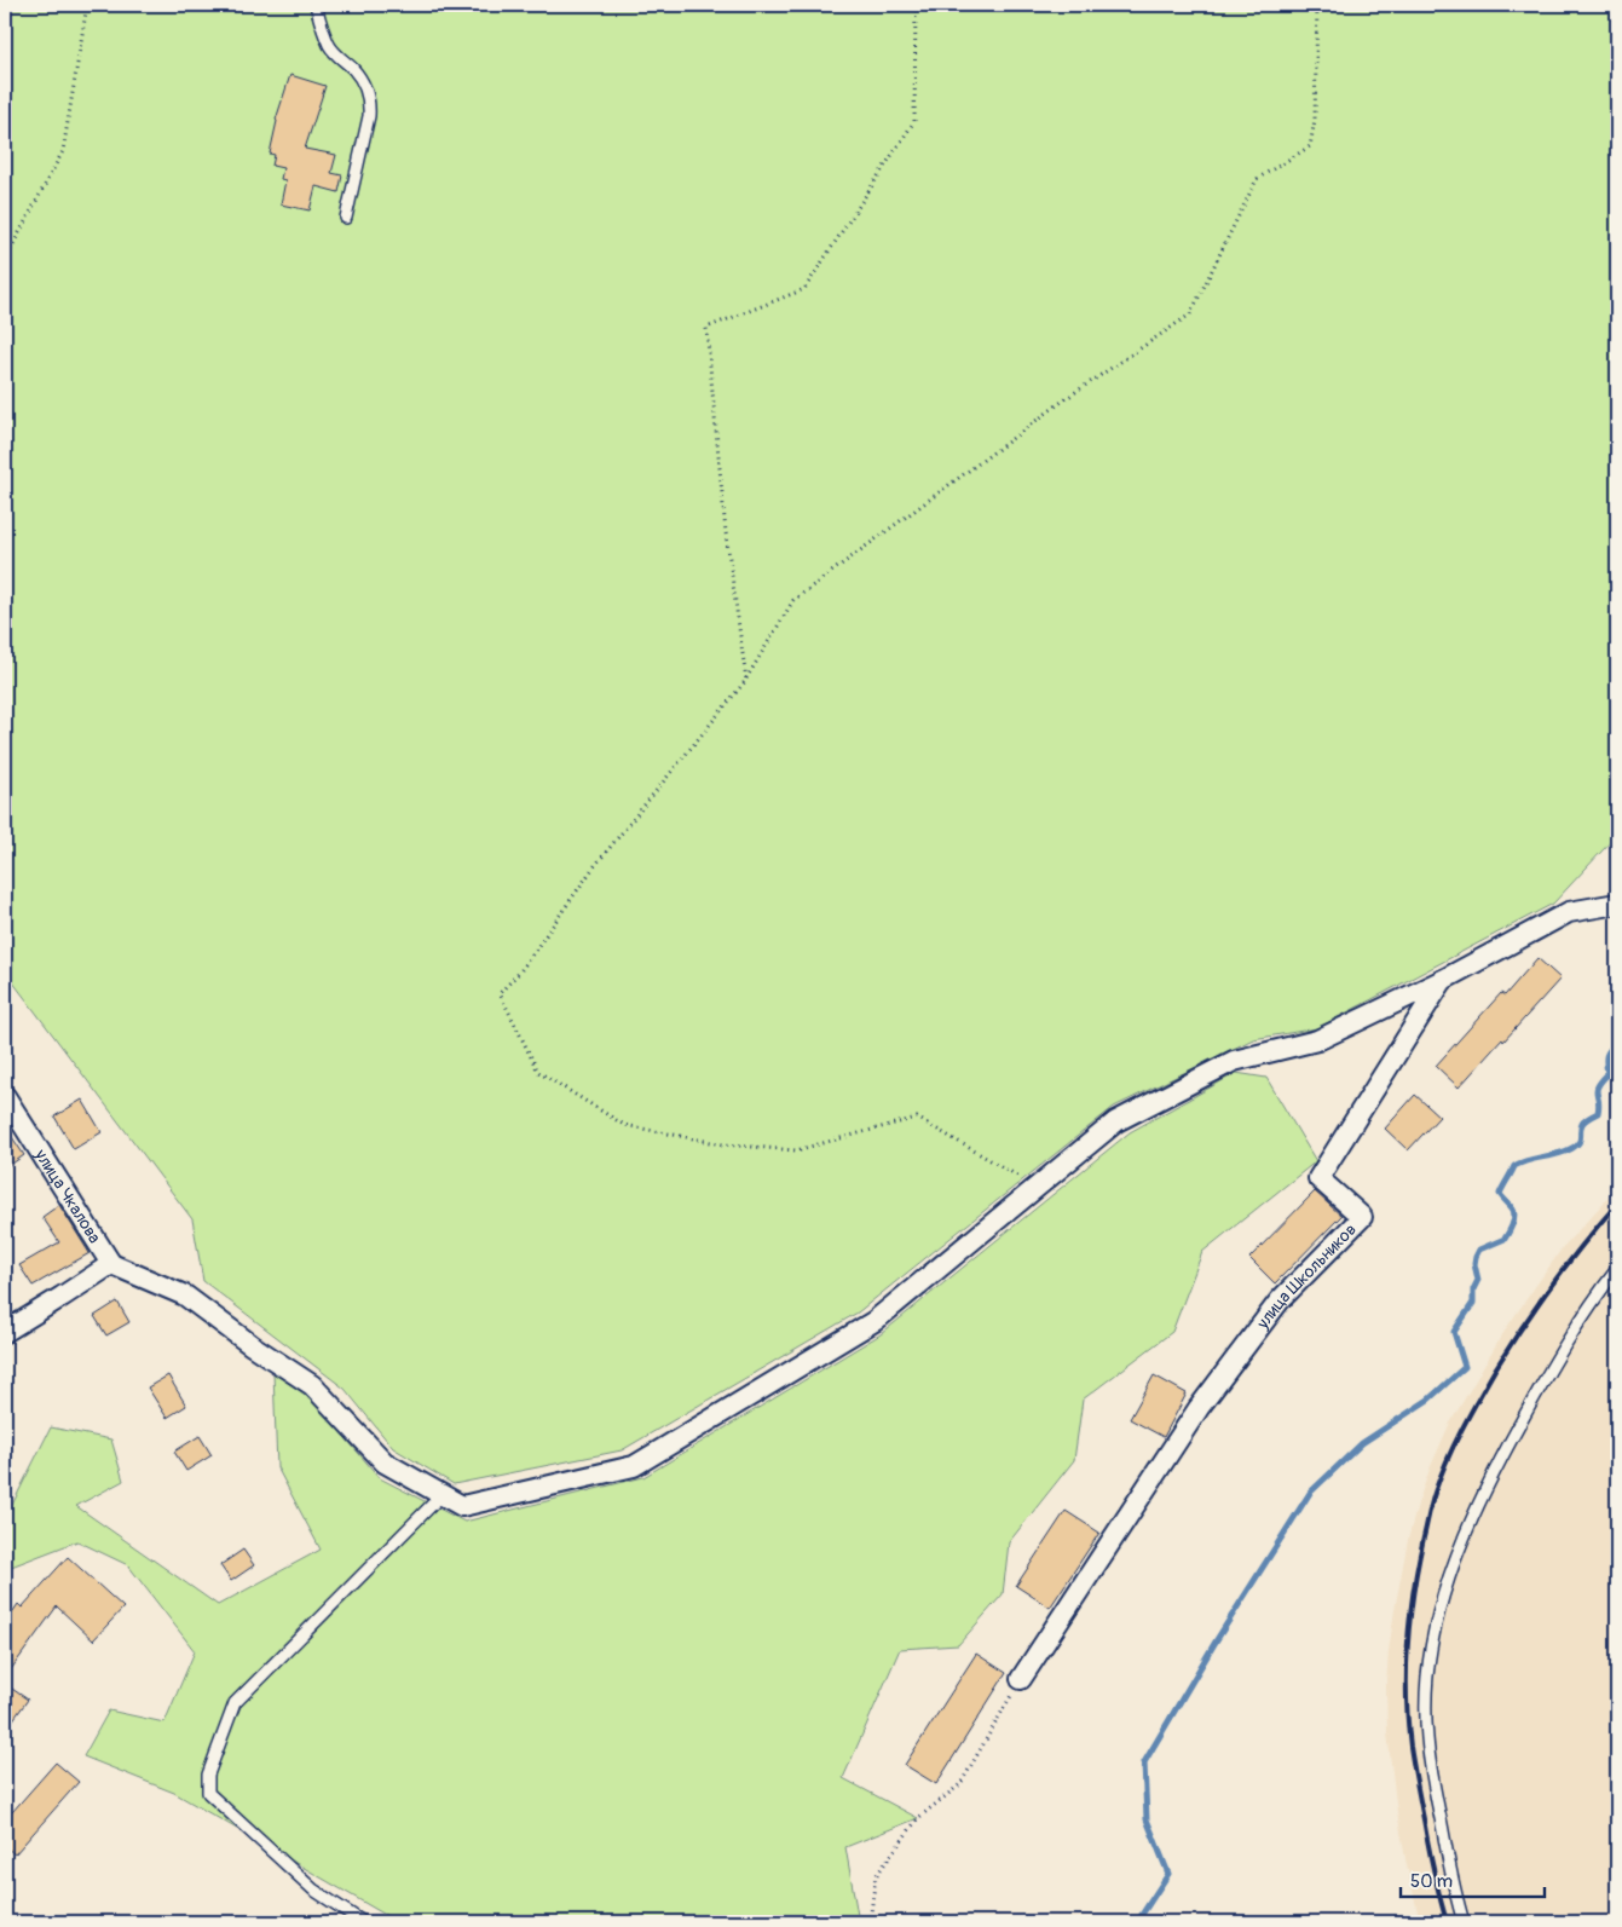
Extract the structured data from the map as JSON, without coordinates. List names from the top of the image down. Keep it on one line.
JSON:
{"streets":{"street":["улица Чкалова","улица Школьников"]},"scale_bar":"50 m"}
